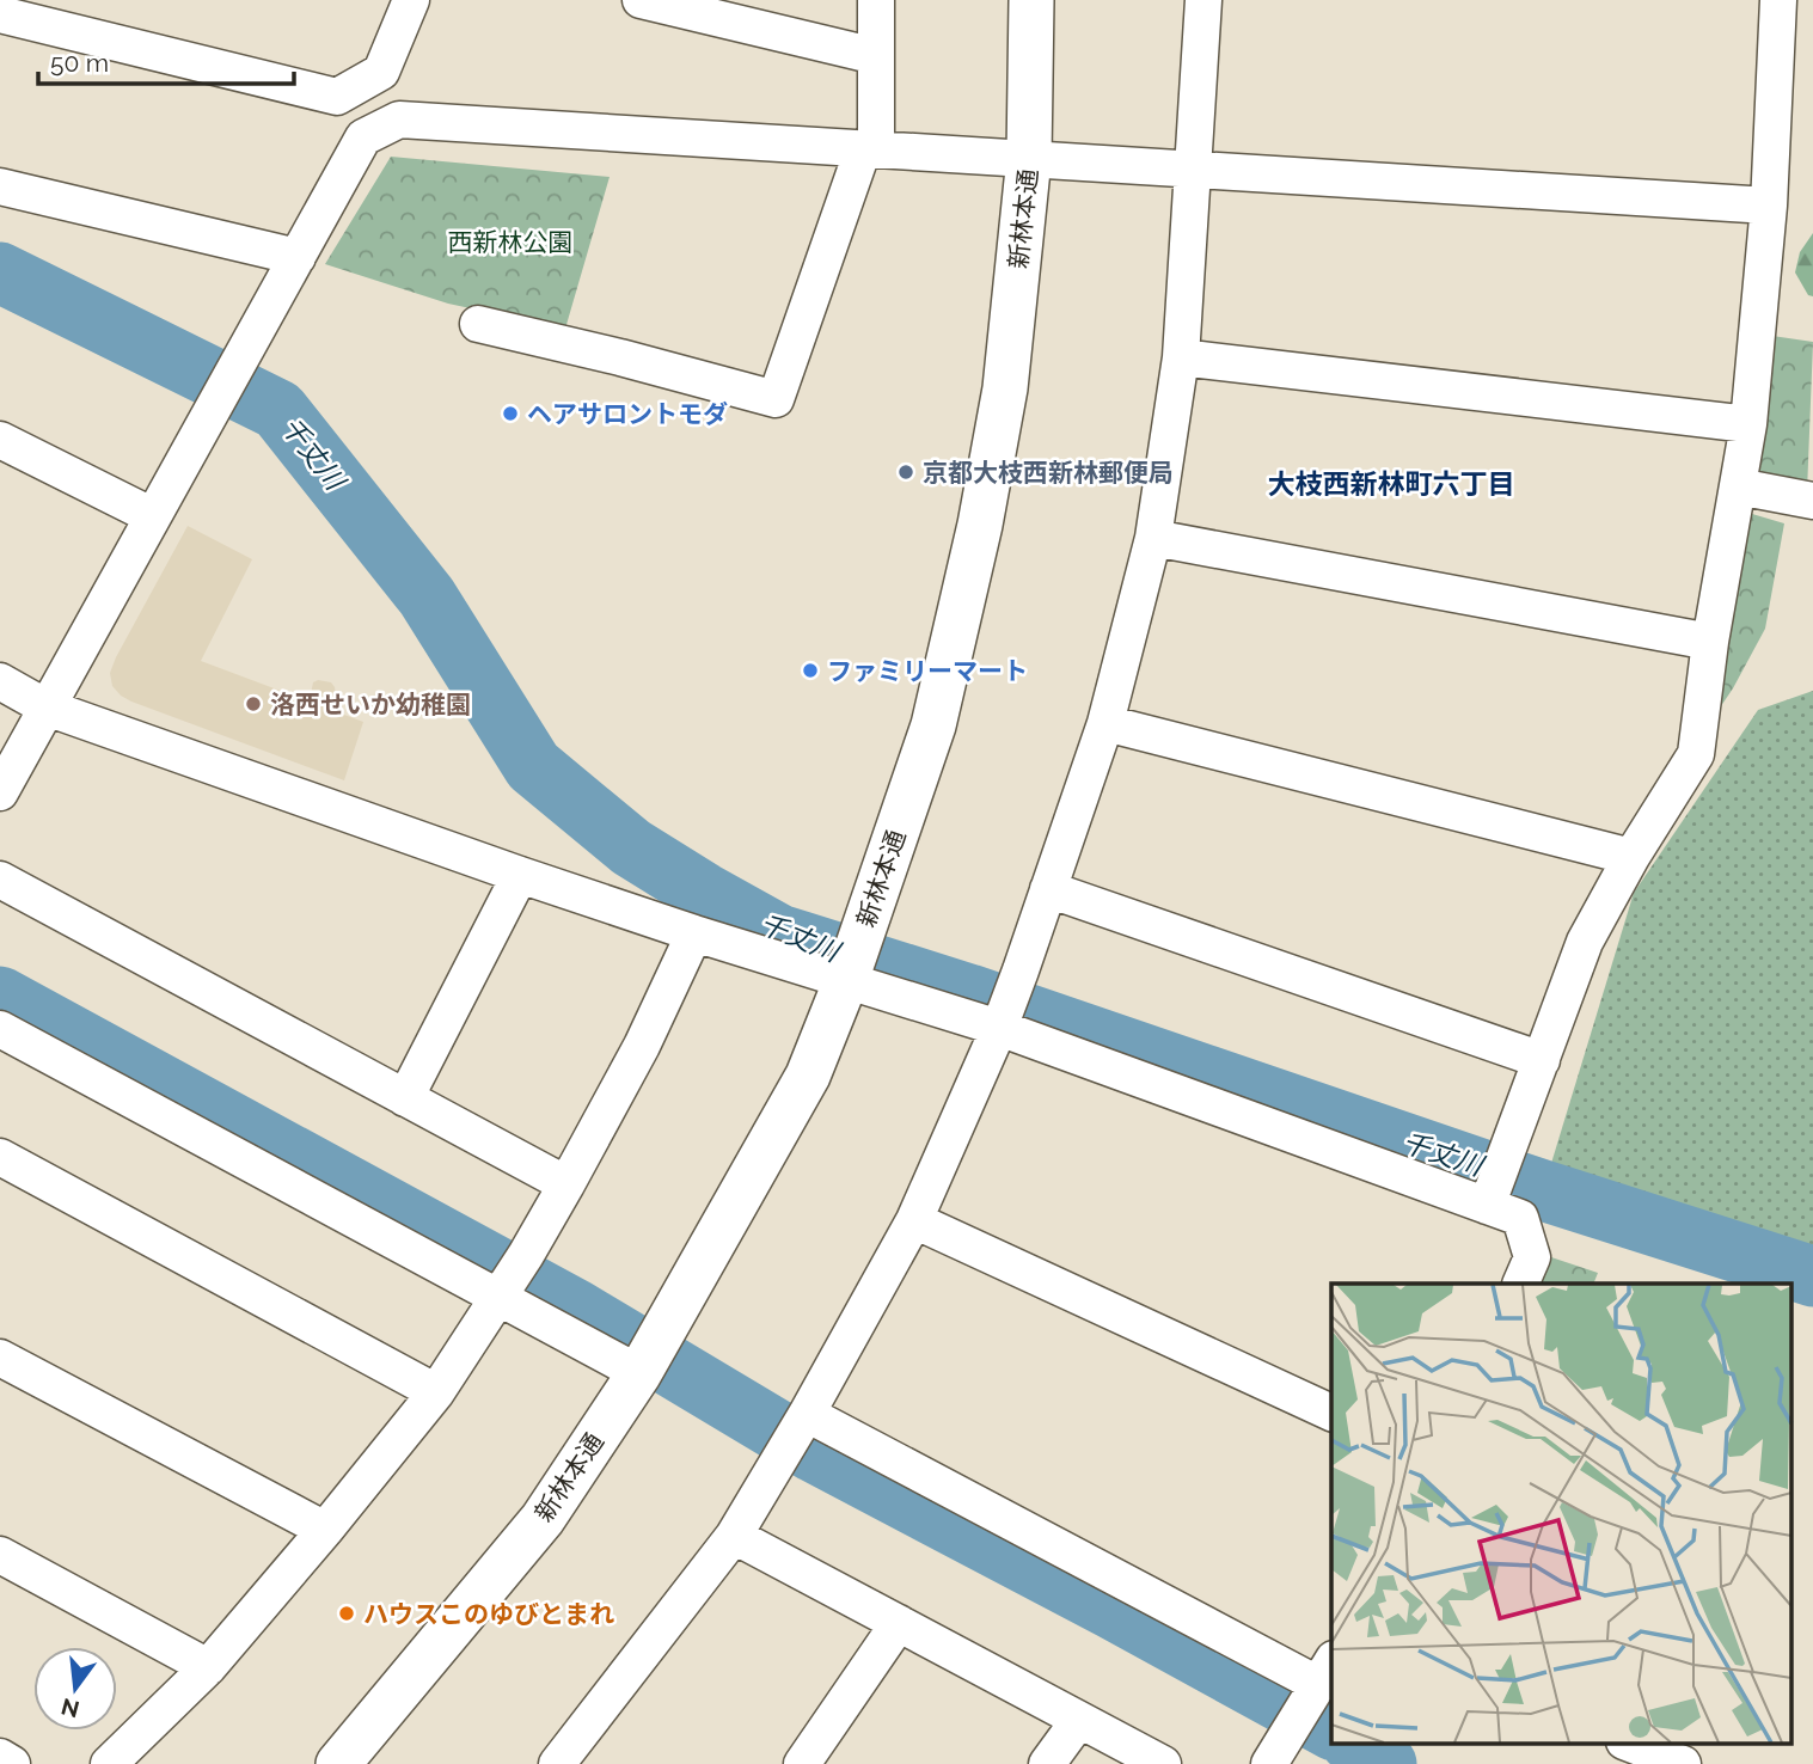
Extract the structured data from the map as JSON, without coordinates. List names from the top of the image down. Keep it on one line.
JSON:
{"streets":{"street":["新林本通"]},"districts":["大枝西新林町六丁目"],"water":["千丈川"],"parks":["西新林公園"],"places":["ヘアサロントモダ","京都大枝西新林郵便局","ファミリーマート","洛西せいか幼稚園","ハウスこのゆびとまれ"],"scale_bar":"50 m","north":"bottom"}
